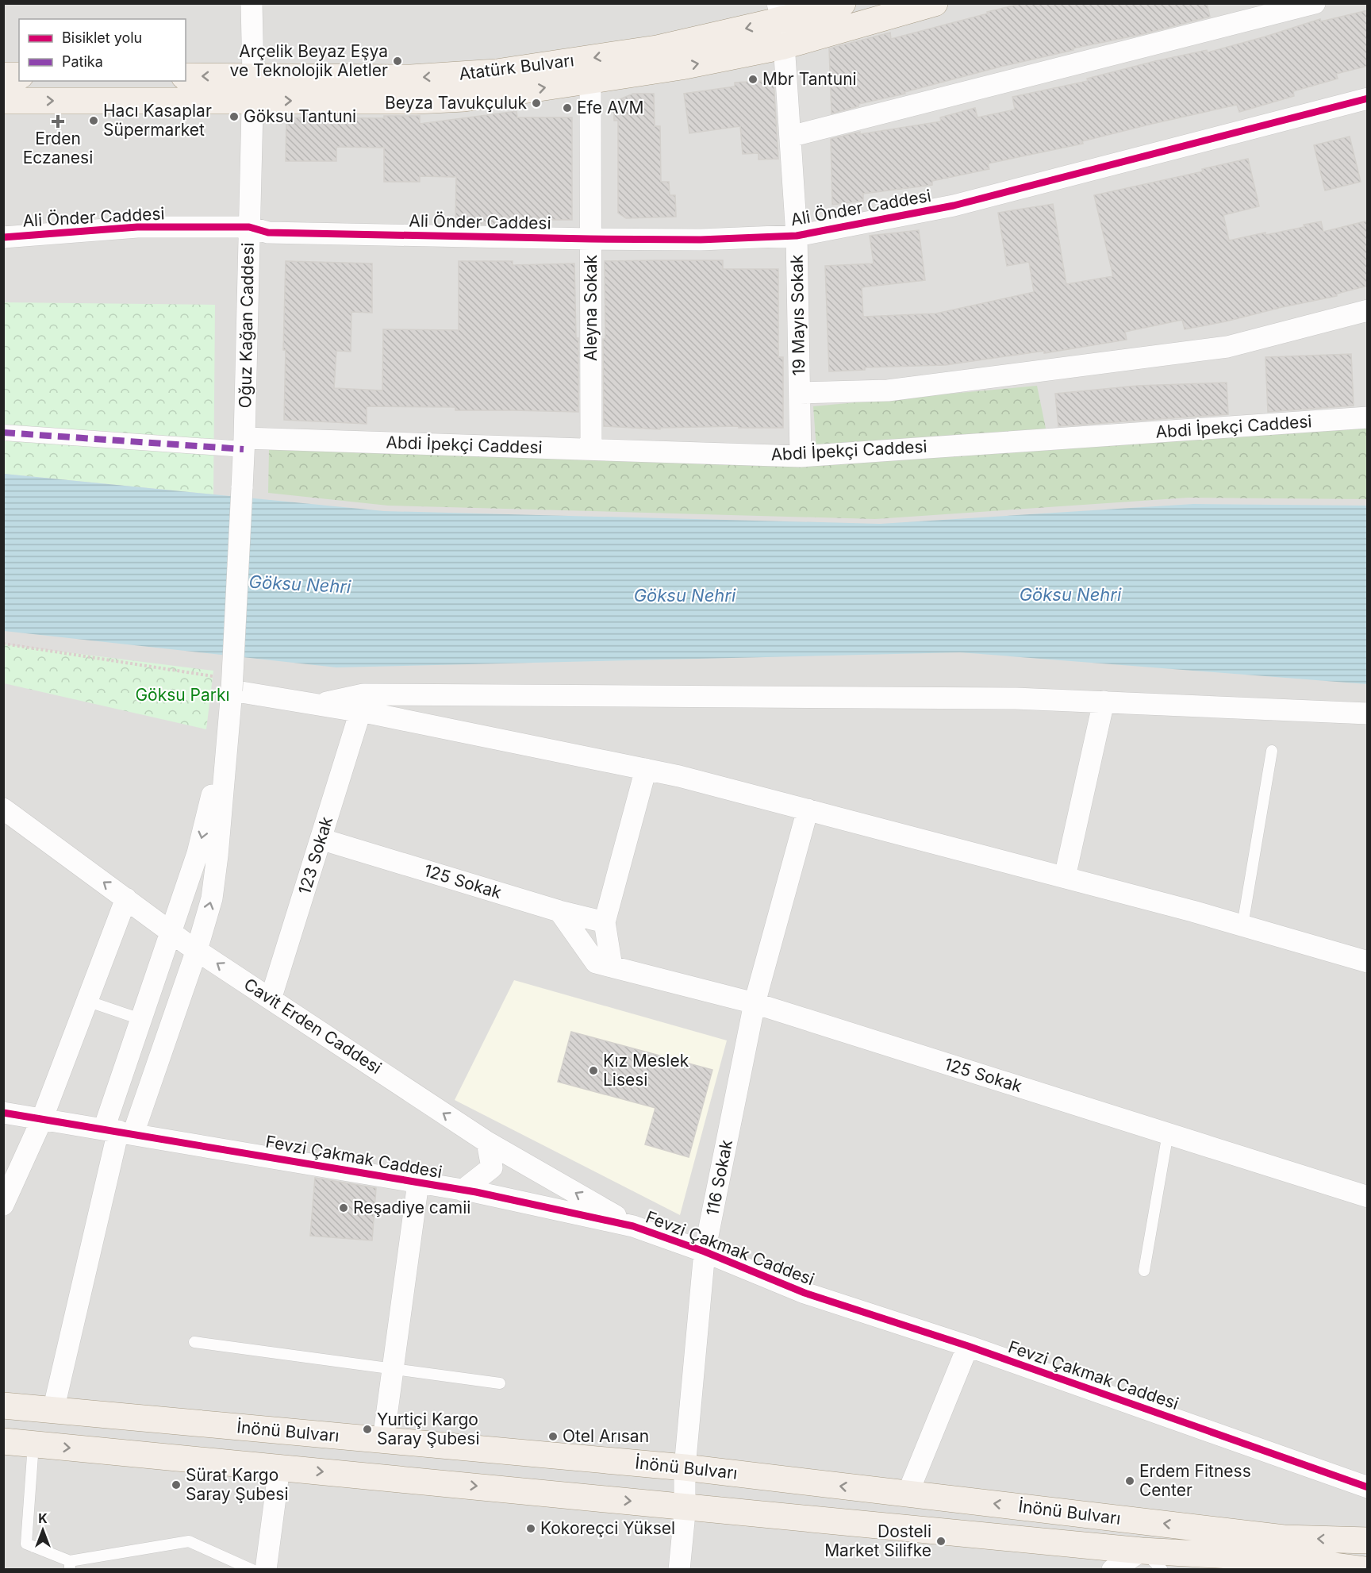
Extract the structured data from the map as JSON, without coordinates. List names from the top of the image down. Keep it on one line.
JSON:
{"streets":{"main road":["Atatürk Bulvarı","İnönü Bulvarı"],"street":["Ali Önder Caddesi","Aleyna Sokak","19 Mayıs Sokak","Oğuz Kağan Caddesi","Abdi İpekçi Caddesi","123 Sokak","125 Sokak","Cavit Erden Caddesi","Fevzi Çakmak Caddesi","116 Sokak"]},"crossings":[["Atatürk Bulvarı","19 Mayıs Sokak"],["Atatürk Bulvarı","Oğuz Kağan Caddesi"],["Ali Önder Caddesi","Aleyna Sokak"],["Ali Önder Caddesi","19 Mayıs Sokak"],["Ali Önder Caddesi","Oğuz Kağan Caddesi"],["Aleyna Sokak","Abdi İpekçi Caddesi"],["19 Mayıs Sokak","Abdi İpekçi Caddesi"],["Oğuz Kağan Caddesi","Abdi İpekçi Caddesi"],["123 Sokak","125 Sokak"],["123 Sokak","Cavit Erden Caddesi"],["125 Sokak","116 Sokak"],["Cavit Erden Caddesi","Fevzi Çakmak Caddesi"],["Fevzi Çakmak Caddesi","116 Sokak"],["116 Sokak","İnönü Bulvarı"]],"one_way":["Cavit Erden Caddesi"],"water":["Göksu Nehri"],"parks":["Göksu Parkı"],"places":{"other":["Arçelik Beyaz Eşya ve Teknolojik Aletler","Mbr Tantuni","Beyza Tavukçuluk","Efe AVM","Göksu Tantuni","Hacı Kasaplar Süpermarket","Kız Meslek Lisesi","Reşadiye camii","Yurtiçi Kargo Saray Şubesi","Otel Arısan","Erdem Fitness Center","Sürat Kargo Saray Şubesi","Kokoreçci Yüksel","Dosteli Market Silifke"],"health":["Erden Eczanesi"]},"legend":["Bisiklet yolu","Patika"],"north":"top"}
